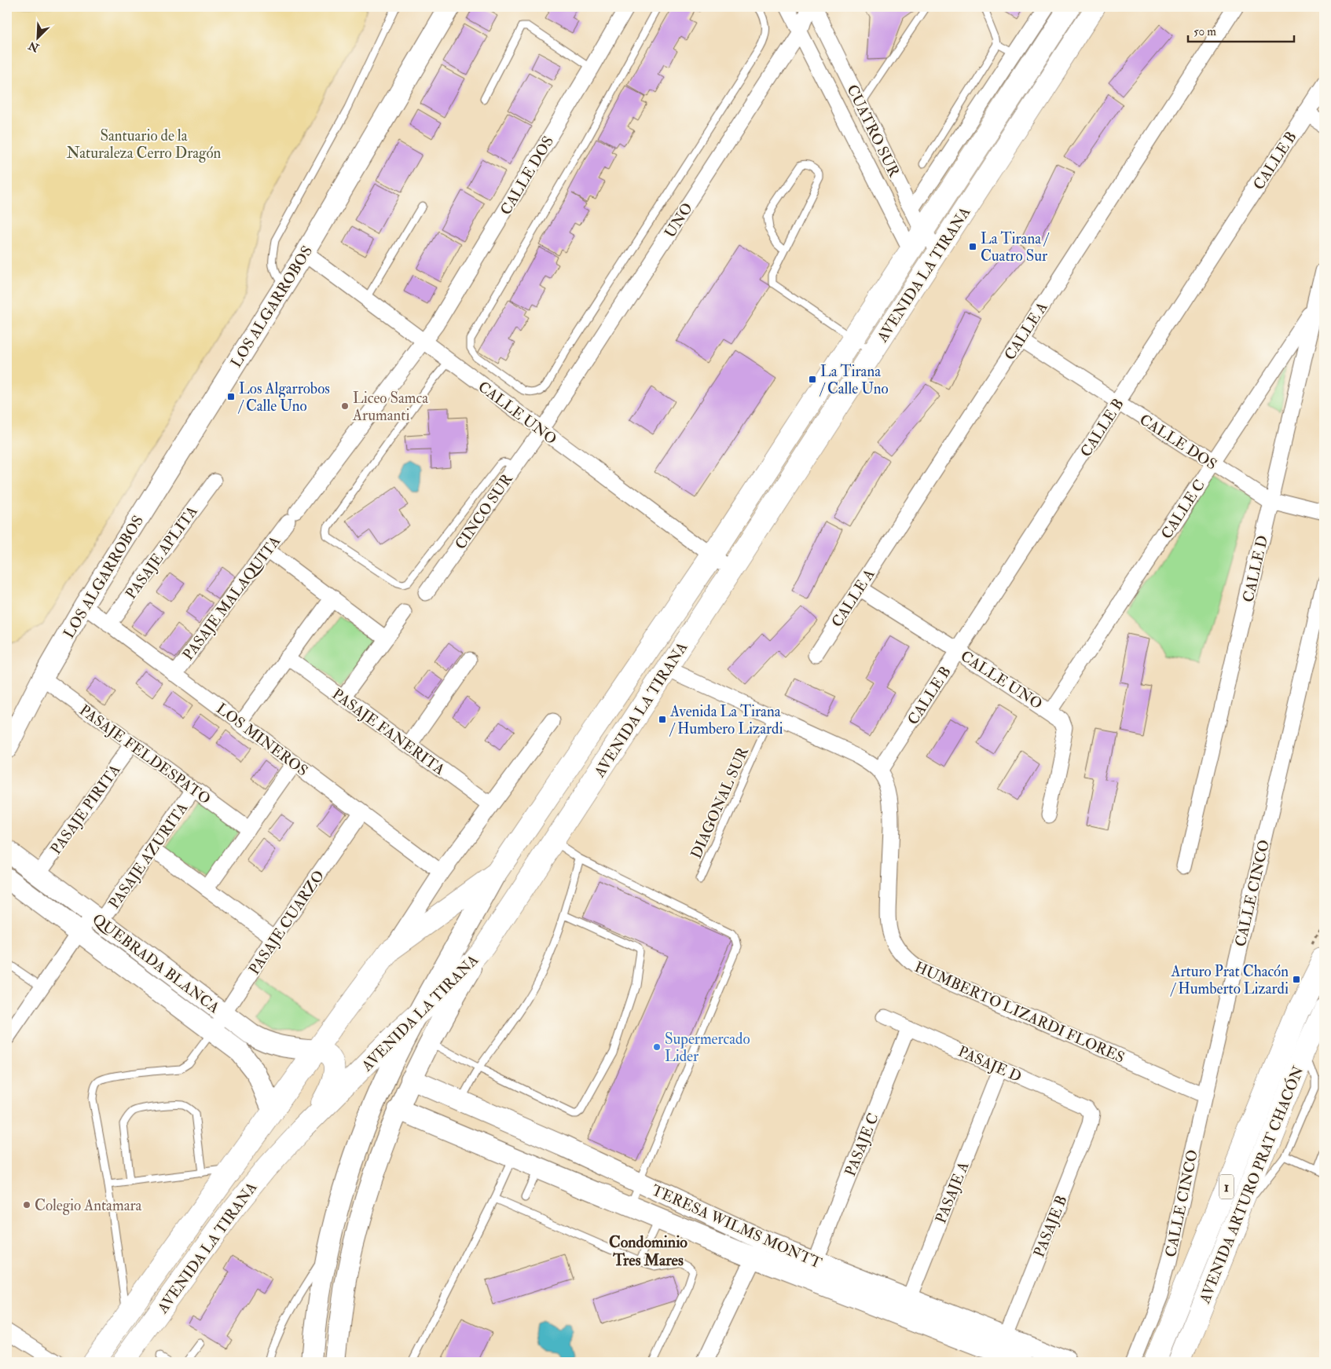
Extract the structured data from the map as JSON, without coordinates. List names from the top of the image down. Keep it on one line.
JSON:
{"streets":{"main road":["AVENIDA LA TIRANA","AVENIDA ARTURO PRAT CHACÓN","1"],"street":["CUATRO SUR","CALLE B","CALLE DOS","UNO","LOS ALGARROBOS","CALLE A","CALLE UNO","CALLE C","CINCO SUR","PASAJE APLITA","CALLE D","PASAJE MALAQUITA","PASAJE FANERITA","LOS MINEROS","PASAJE FELDESPATO","PASAJE PIRITA","PASAJE AZURITA","CALLE CINCO","PASAJE CUARZO","QUEBRADA BLANCA","HUMBERTO LIZARDI FLORES","PASAJE D","PASAJE C","PASAJE A","TERESA WILMS MONTT","PASAJE B"],"lane":["DIAGONAL SUR"]},"crossings":[["CUATRO SUR","UNO"],["CUATRO SUR","AVENIDA LA TIRANA"],["CALLE B","CALLE DOS"],["CALLE B","CALLE UNO"],["CALLE B","HUMBERTO LIZARDI FLORES"],["CALLE DOS","CALLE A"],["CALLE DOS","CALLE UNO"],["CALLE DOS","CALLE C"],["CALLE DOS","CALLE D"],["CALLE DOS","PASAJE MALAQUITA"],["UNO","CALLE UNO"],["UNO","CINCO SUR"],["AVENIDA LA TIRANA","CALLE UNO"],["AVENIDA LA TIRANA","PASAJE FANERITA"],["AVENIDA LA TIRANA","LOS MINEROS"],["AVENIDA LA TIRANA","QUEBRADA BLANCA"],["AVENIDA LA TIRANA","HUMBERTO LIZARDI FLORES"],["LOS ALGARROBOS","CALLE UNO"],["LOS ALGARROBOS","LOS MINEROS"],["LOS ALGARROBOS","PASAJE FELDESPATO"],["CALLE A","CALLE UNO"],["CALLE UNO","CALLE C"],["CALLE UNO","CINCO SUR"],["CALLE C","CALLE D"],["PASAJE APLITA","LOS MINEROS"],["PASAJE MALAQUITA","LOS MINEROS"],["LOS MINEROS","PASAJE CUARZO"],["PASAJE FELDESPATO","PASAJE PIRITA"],["PASAJE FELDESPATO","PASAJE AZURITA"],["DIAGONAL SUR","HUMBERTO LIZARDI FLORES"],["PASAJE PIRITA","QUEBRADA BLANCA"],["PASAJE AZURITA","QUEBRADA BLANCA"],["CALLE CINCO","HUMBERTO LIZARDI FLORES"],["PASAJE CUARZO","QUEBRADA BLANCA"],["PASAJE D","PASAJE C"],["PASAJE D","PASAJE A"],["PASAJE D","PASAJE B"],["PASAJE C","TERESA WILMS MONTT"],["PASAJE A","TERESA WILMS MONTT"],["TERESA WILMS MONTT","PASAJE B"]],"districts":["Condominio Tres Mares"],"parks":["Santuario de la Naturaleza Cerro Dragón"],"places":{"transit":["La Tirana / Cuatro Sur","La Tirana / Calle Uno","Los Algarrobos / Calle Uno","Avenida La Tirana / Humbero Lizardi","Arturo Prat Chacón / Humberto Lizardi"],"other":["Liceo Samca Arumanti","Supermercado Lider","Colegio Antamara"]},"scale_bar":"50 m","north":"bottom left"}
